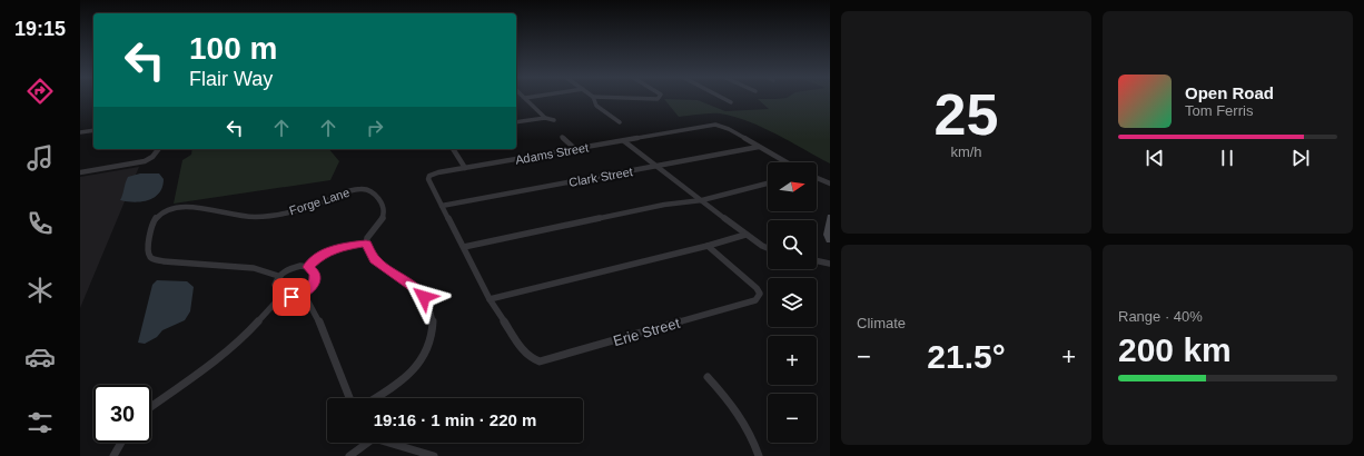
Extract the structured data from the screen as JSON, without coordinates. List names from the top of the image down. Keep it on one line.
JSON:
{"streets":{"street":["Adams Street","Clark Street","Forge Lane","Erie Street"]},"crossings":[["Adams Street","Clark Street"],["Adams Street","Erie Street"]],"north":"right","page":{"tabs":"19:15","tile":[["25","km/h"],"Climate",["Range · 40%","200 km"]],"turn":["100 m","Flair Way"],"song":["Open Road","Tom Ferris"],"map_buttons":["+","−"],"heat":["−","21.5°","+"],"limit":"30","trip":"19:16 · 1 min · 220 m"}}
